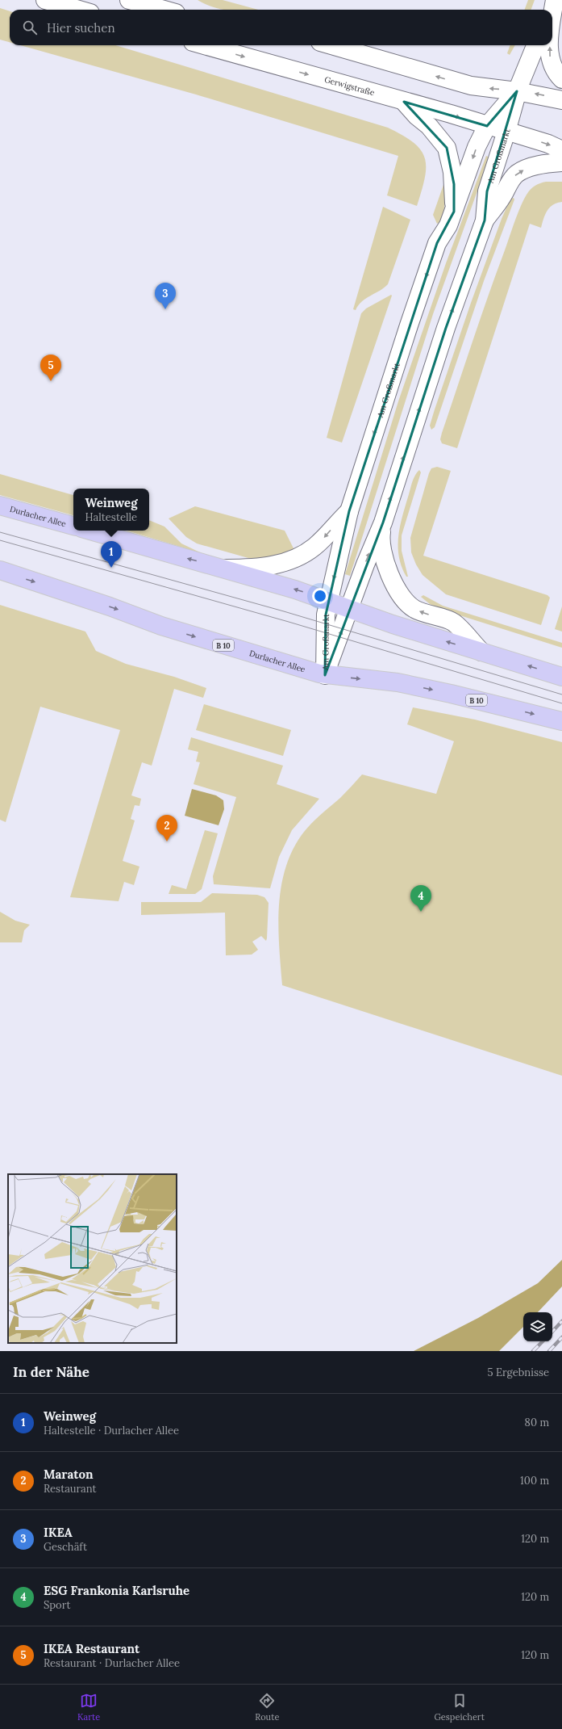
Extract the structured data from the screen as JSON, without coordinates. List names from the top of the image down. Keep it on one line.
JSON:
{"streets":{"main road":["Gerwigstraße","Am Großmarkt","Durlacher Allee","B 10"]},"crossings":[["Gerwigstraße","Am Großmarkt"],["Am Großmarkt","Durlacher Allee"]],"page":{"search":"Hier suchen","pins":["3","5","1","2","4"],"popup":["Weinweg","Haltestelle"],"heading":["In der Nähe","5 Ergebnisse"],"list":[{"mark":"1","name":"Weinweg","note":"Haltestelle · Durlacher Allee","value":"80 m"},{"mark":"2","name":"Maraton","note":"Restaurant","value":"100 m"},{"mark":"3","name":"IKEA","note":"Geschäft","value":"120 m"},{"mark":"4","name":"ESG Frankonia Karlsruhe","note":"Sport","value":"120 m"},{"mark":"5","name":"IKEA Restaurant","note":"Restaurant · Durlacher Allee","value":"120 m"}],"nav":["Karte","Route","Gespeichert"]}}
